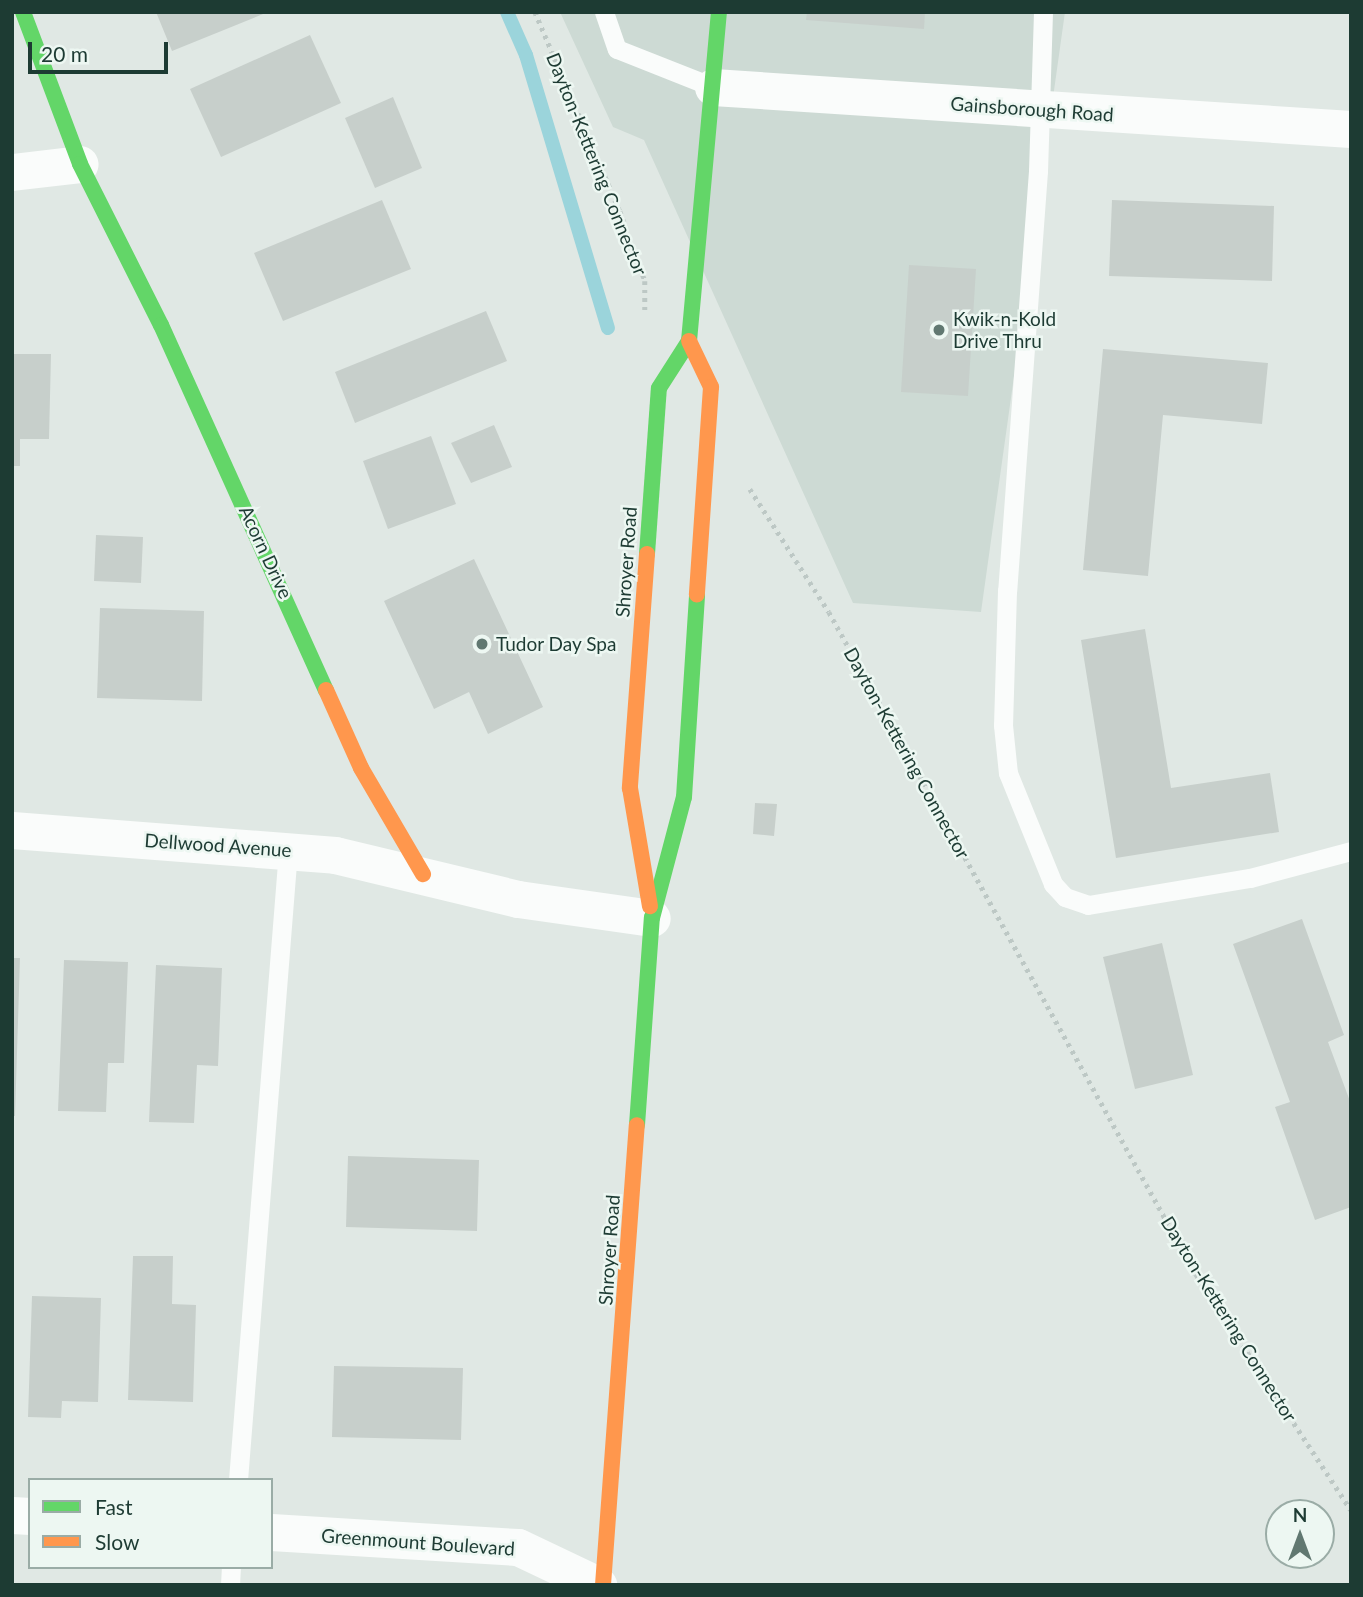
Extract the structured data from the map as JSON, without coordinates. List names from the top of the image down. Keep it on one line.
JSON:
{"streets":{"main road":["Acorn Drive","Shroyer Road"],"street":["Gainsborough Road","Dellwood Avenue","Greenmount Boulevard"],"path":["Dayton-Kettering Connector"]},"crossings":[["Gainsborough Road","Shroyer Road"],["Acorn Drive","Dellwood Avenue"],["Shroyer Road","Greenmount Boulevard"]],"places":["Kwik-n-Kold Drive Thru","Tudor Day Spa"],"legend":["Fast","Slow"],"scale_bar":"20 m","north":"top"}
